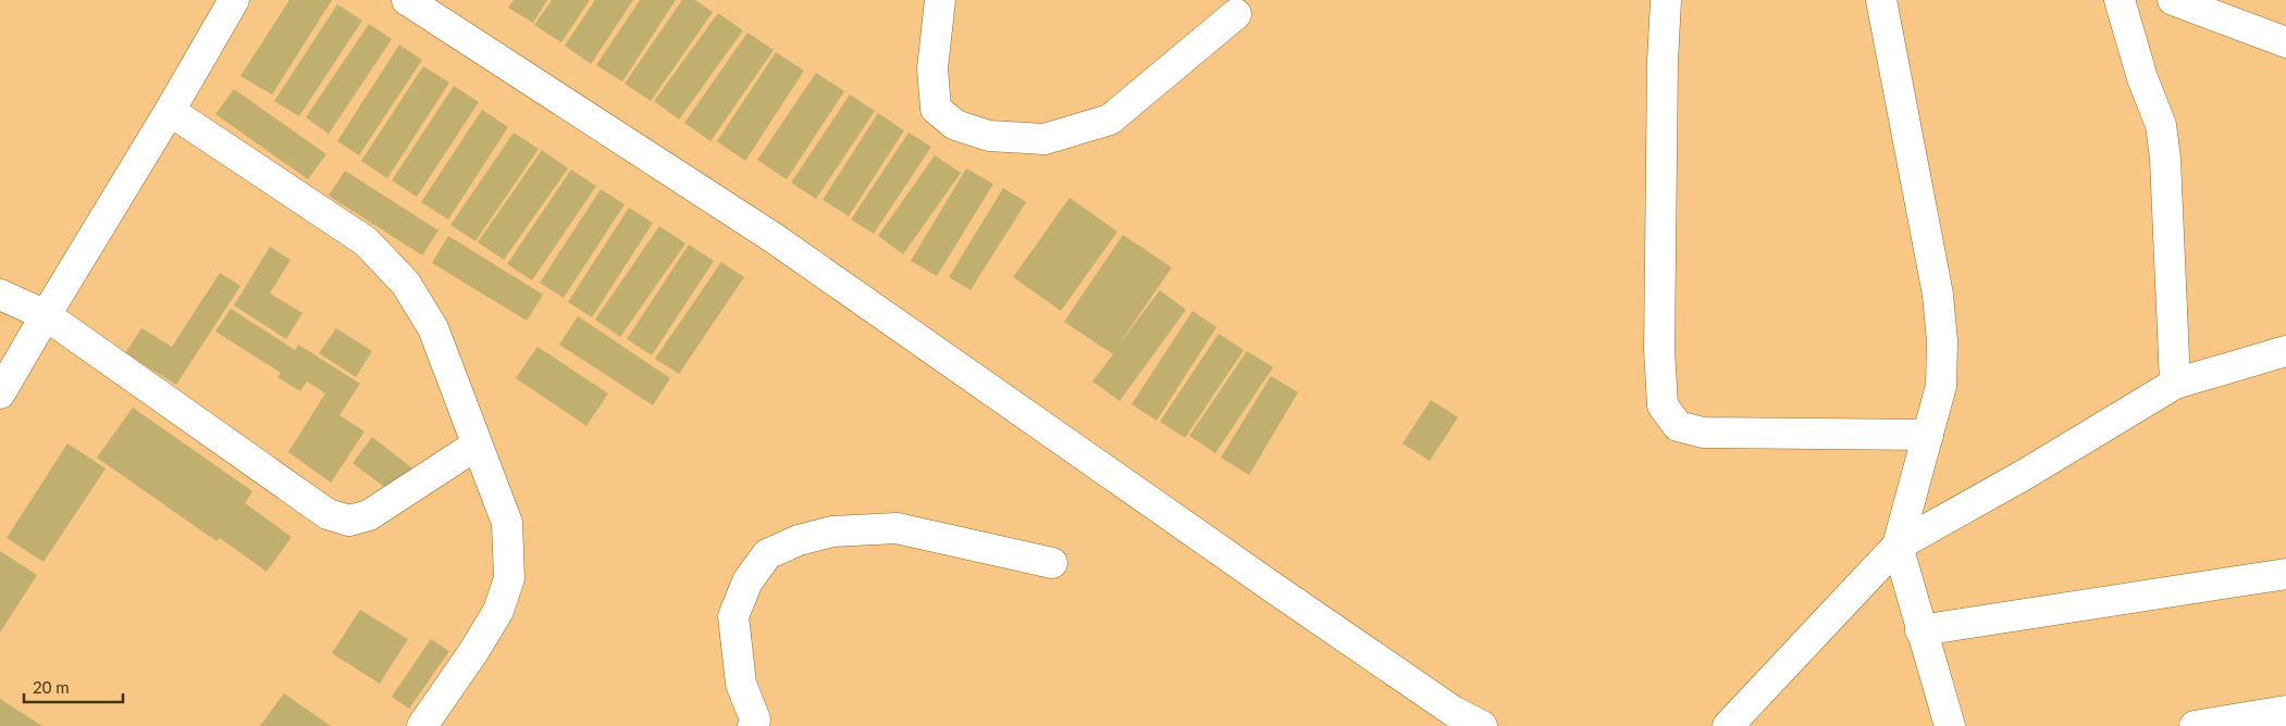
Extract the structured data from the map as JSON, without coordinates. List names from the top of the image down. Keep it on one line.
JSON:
{"scale_bar":"20 m"}
